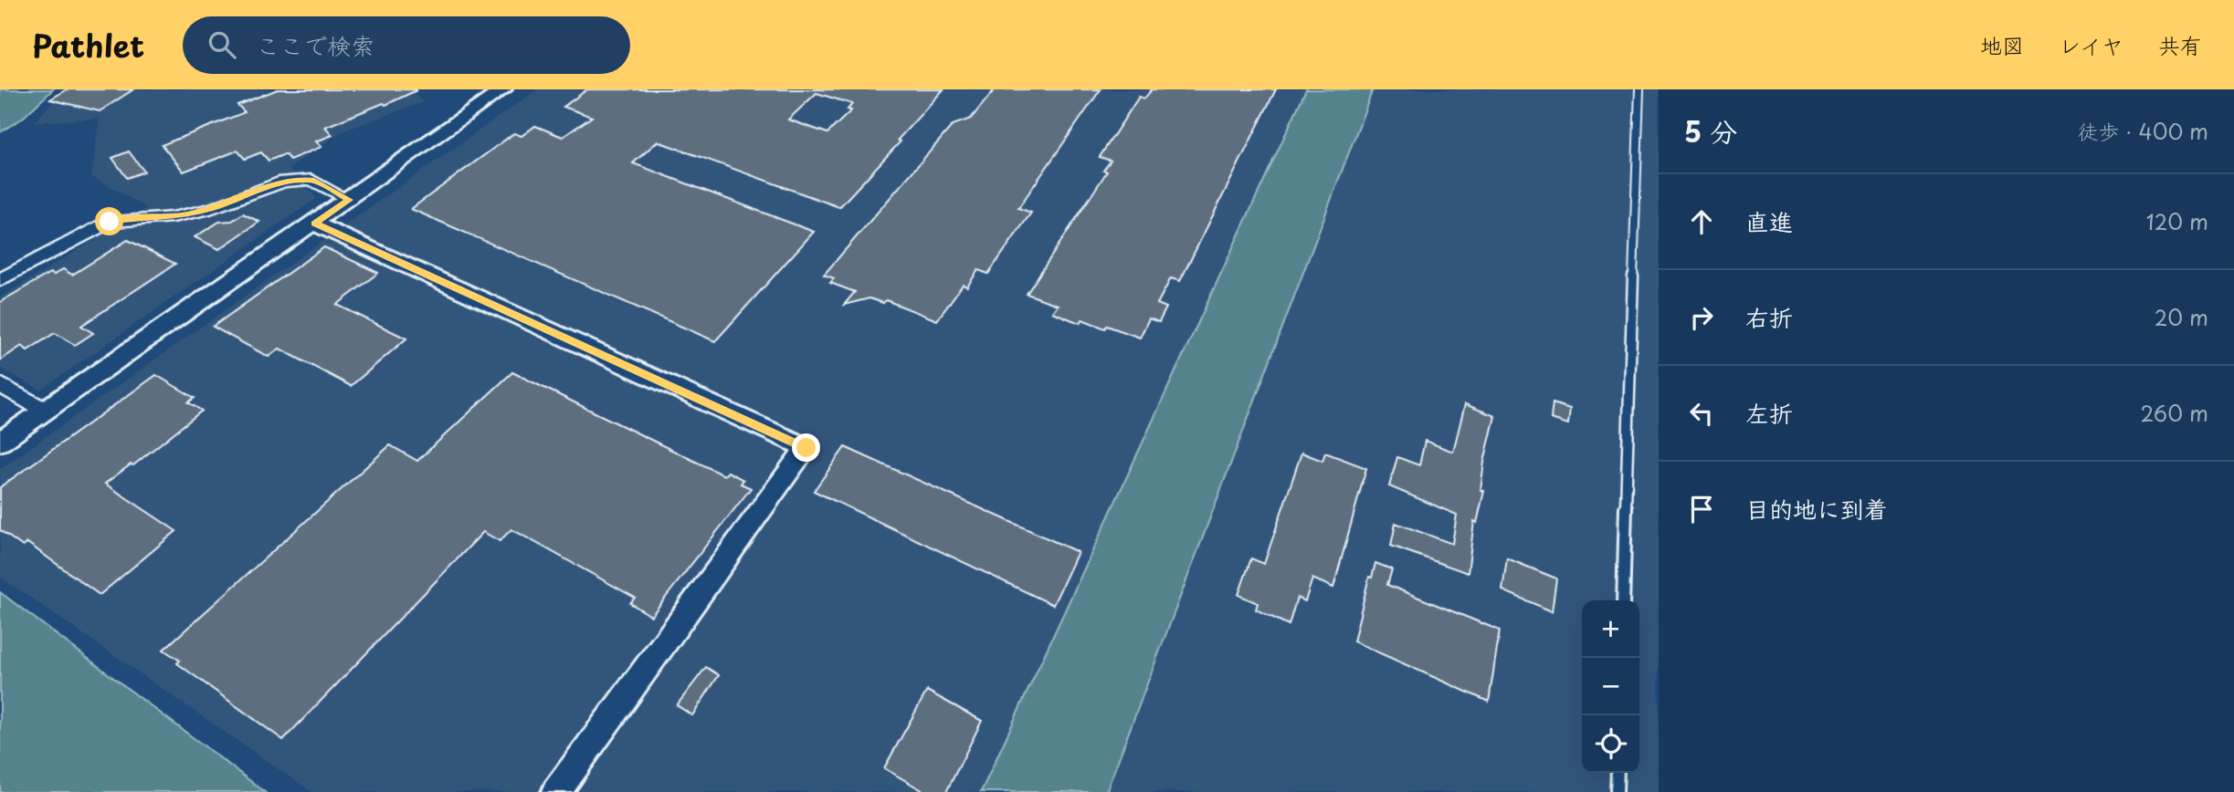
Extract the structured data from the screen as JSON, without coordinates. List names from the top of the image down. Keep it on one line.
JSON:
{"page":{"header":"Pathlet","search":"ここで検索","nav":["地図","レイヤ","共有"],"heading":["5 分","徒歩 · 400 m"],"list":[["直進","120 m"],["右折","20 m"],["左折","260 m"],"目的地に到着"],"map_buttons":["+","−"]}}
